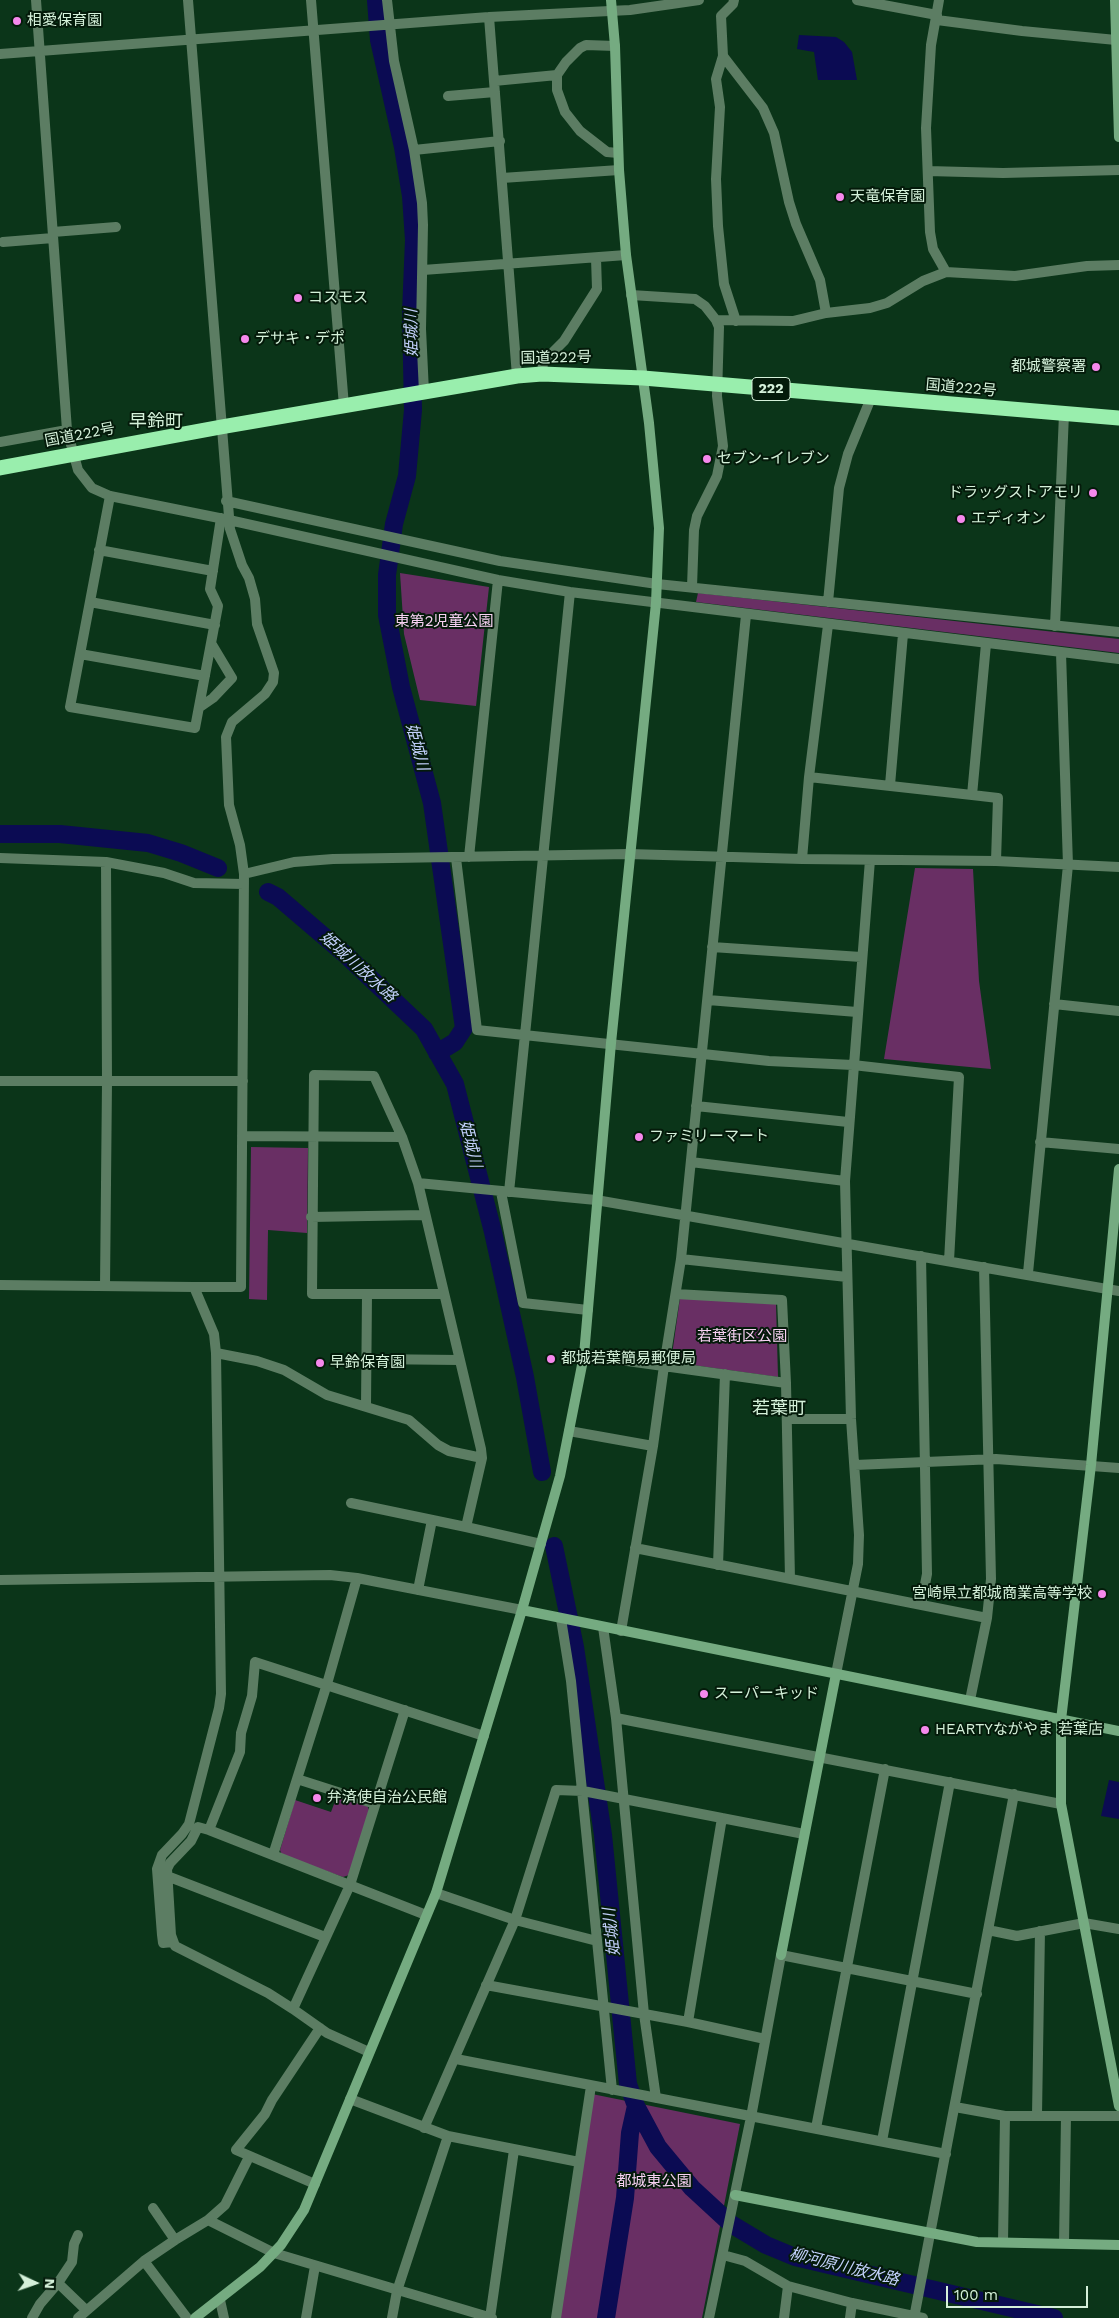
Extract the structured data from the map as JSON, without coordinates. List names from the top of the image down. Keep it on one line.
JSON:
{"streets":{"highway":["国道222号","222"]},"districts":["早鈴町","若葉町"],"water":["姫城川","姫城川放水路","柳河原川放水路"],"parks":["東第2児童公園","若葉街区公園","都城東公園"],"places":["相愛保育園","天竜保育園","コスモス","デサキ・デポ","都城警察署","セブン-イレブン","ドラッグストアモリ","エディオン","ファミリーマート","都城若葉簡易郵便局","早鈴保育園","宮崎県立都城商業高等学校","スーパーキッド","HEARTYながやま 若葉店","弁済使自治公民館"],"scale_bar":"100 m","north":"right"}
